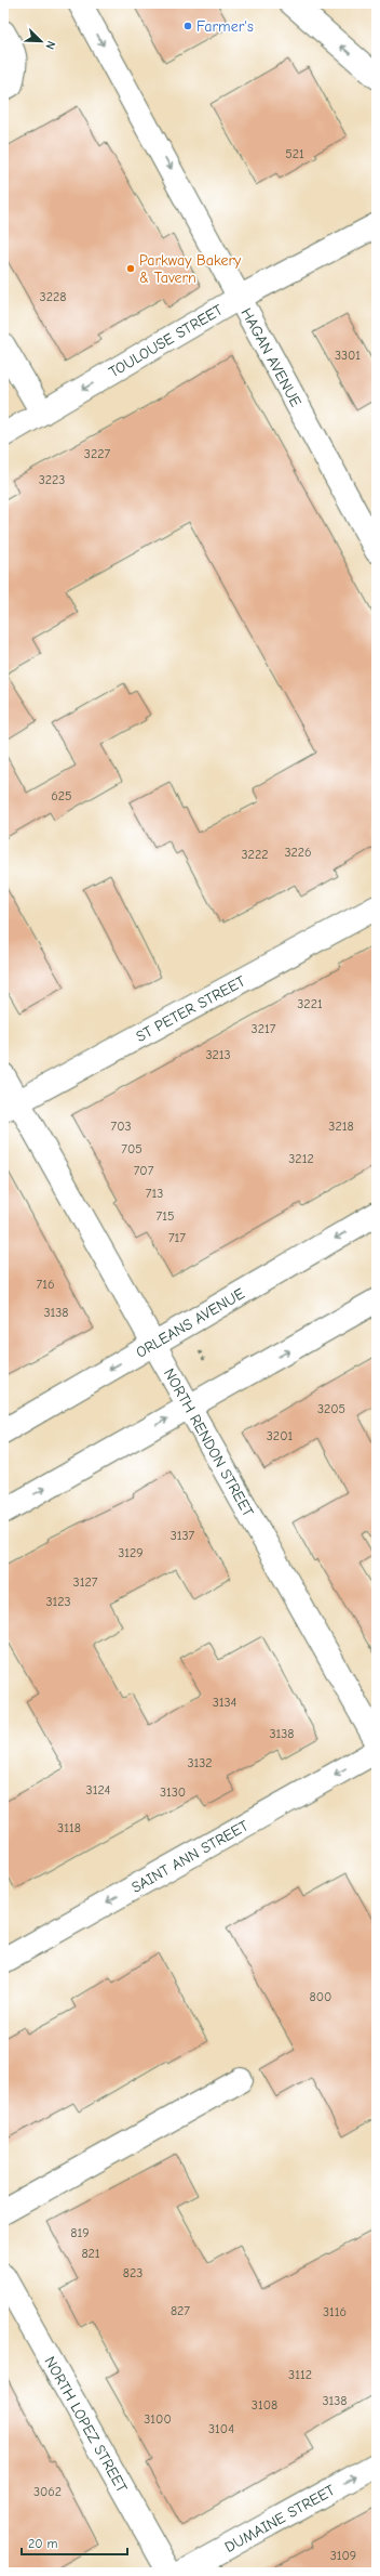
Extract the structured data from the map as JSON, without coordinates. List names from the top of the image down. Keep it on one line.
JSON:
{"streets":{"street":["TOULOUSE STREET","HAGAN AVENUE","ST PETER STREET","ORLEANS AVENUE","NORTH RENDON STREET","SAINT ANN STREET","NORTH LOPEZ STREET","DUMAINE STREET"]},"crossings":[["TOULOUSE STREET","HAGAN AVENUE"],["ST PETER STREET","NORTH RENDON STREET"],["ORLEANS AVENUE","NORTH RENDON STREET"]],"one_way":["TOULOUSE STREET","HAGAN AVENUE","SAINT ANN STREET","DUMAINE STREET"],"places":["Farmer's","Parkway Bakery & Tavern"],"house_numbers":["521","3228","3301","3227","3223","625","3226","3222","3221","3217","3213","703","3218","705","3212","707","713","715","717","716","3138","3205","3201","3137","3129","3127","3123","3134","3138","3132","3124","3130","3118","800","819","821","823","827","3116","3112","3138","3108","3100","3104","3062","3109"],"scale_bar":"20 m","north":"bottom right"}
